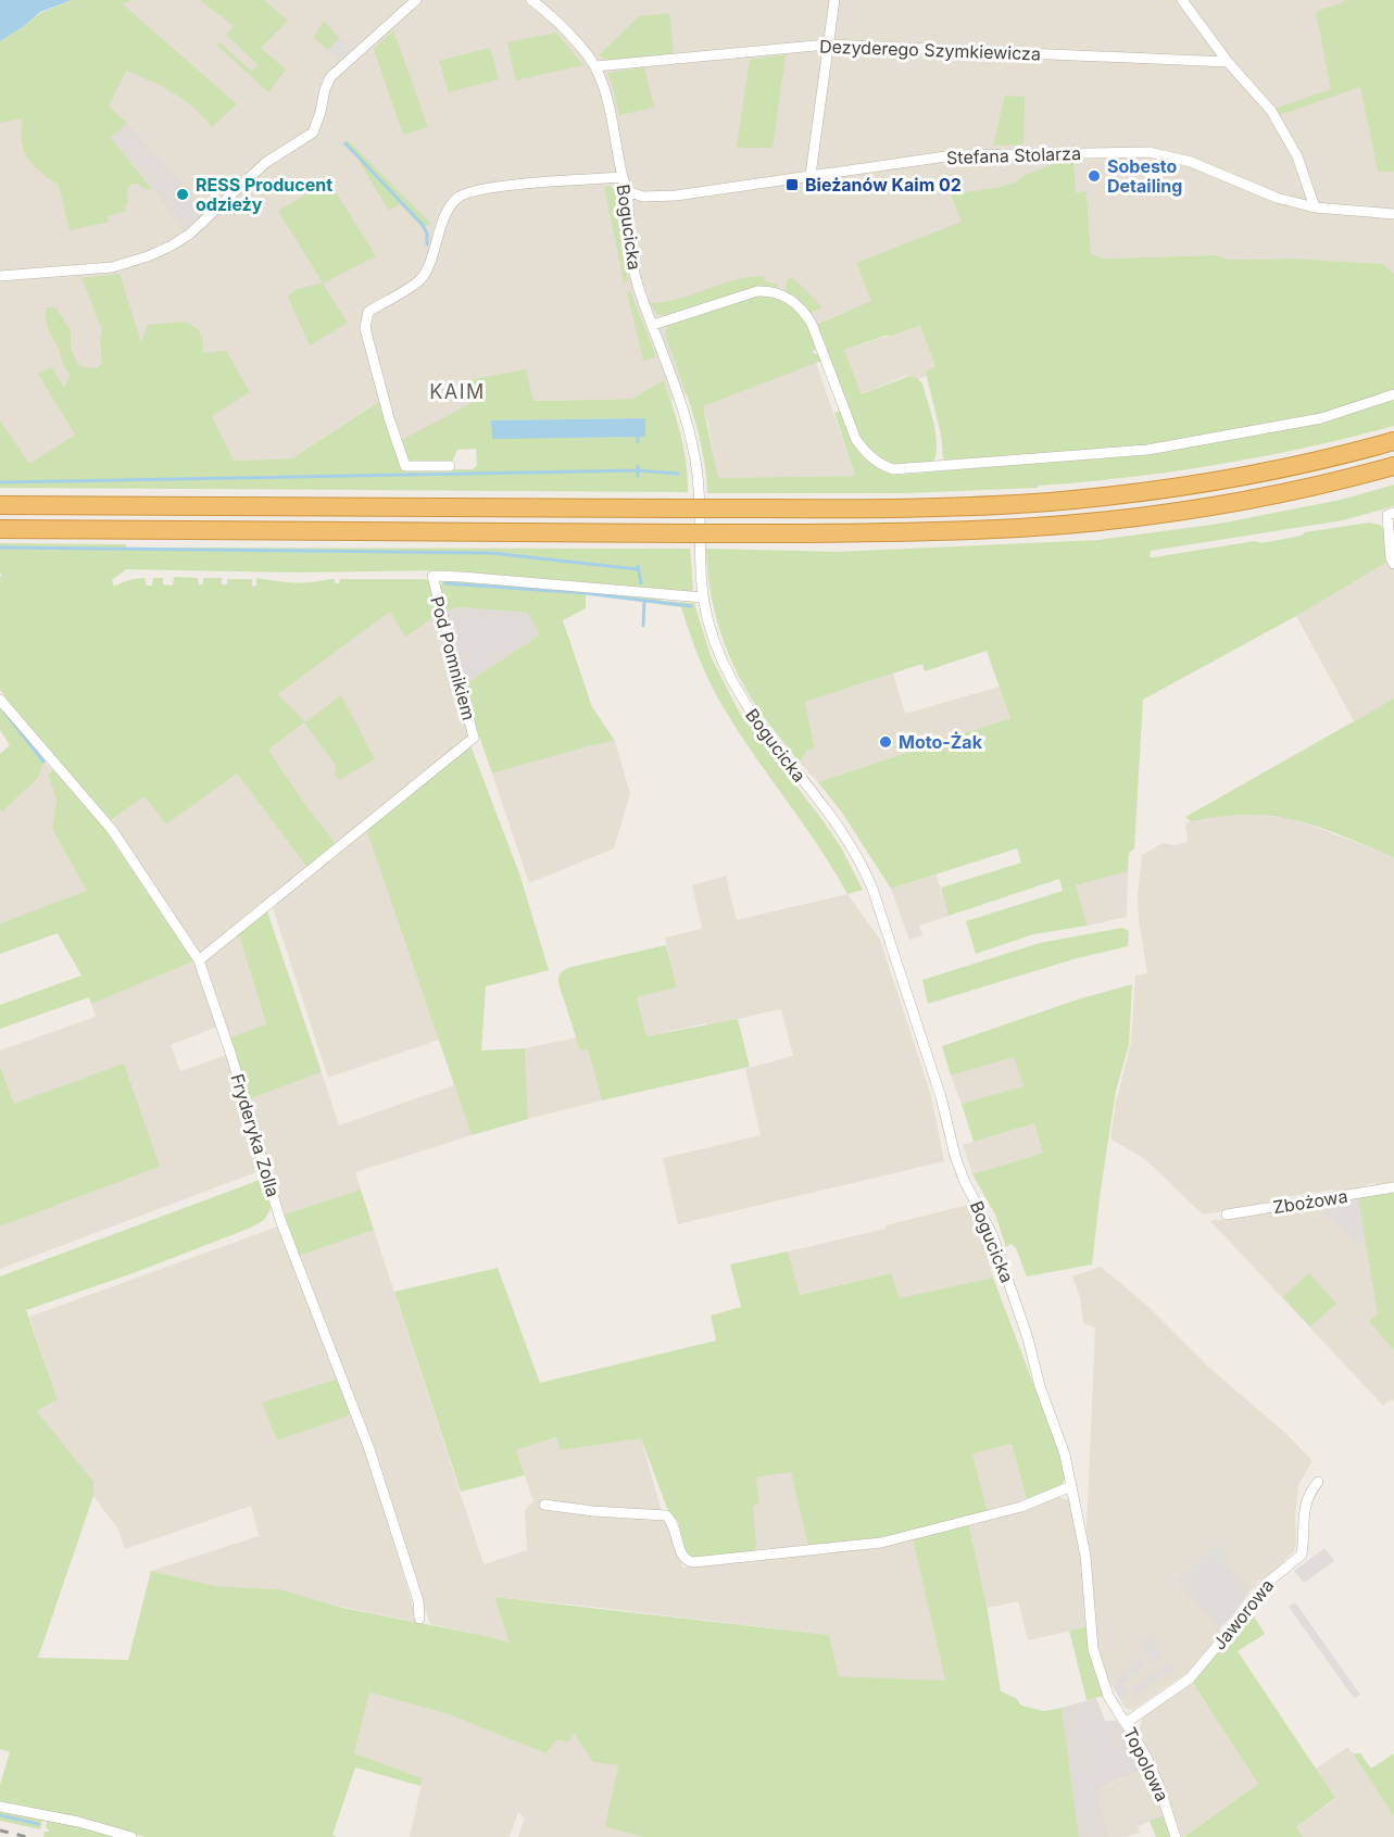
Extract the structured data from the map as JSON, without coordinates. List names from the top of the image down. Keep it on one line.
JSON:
{"streets":{"street":["Dezyderego Szymkiewicza","Stefana Stolarza","Bogucicka","Pod Pomnikiem","Fryderyka Zolla","Zbożowa","Jaworowa","Topolowa"]},"crossings":[["Dezyderego Szymkiewicza","Bogucicka"],["Stefana Stolarza","Bogucicka"],["Bogucicka","Pod Pomnikiem"],["Bogucicka","Topolowa"],["Pod Pomnikiem","Fryderyka Zolla"],["Jaworowa","Topolowa"]],"districts":["KAIM"],"places":{"other":["Sobesto Detailing","RESS Producent odzieży","Moto-Żak"],"transit":["Bieżanów Kaim 02"]}}
